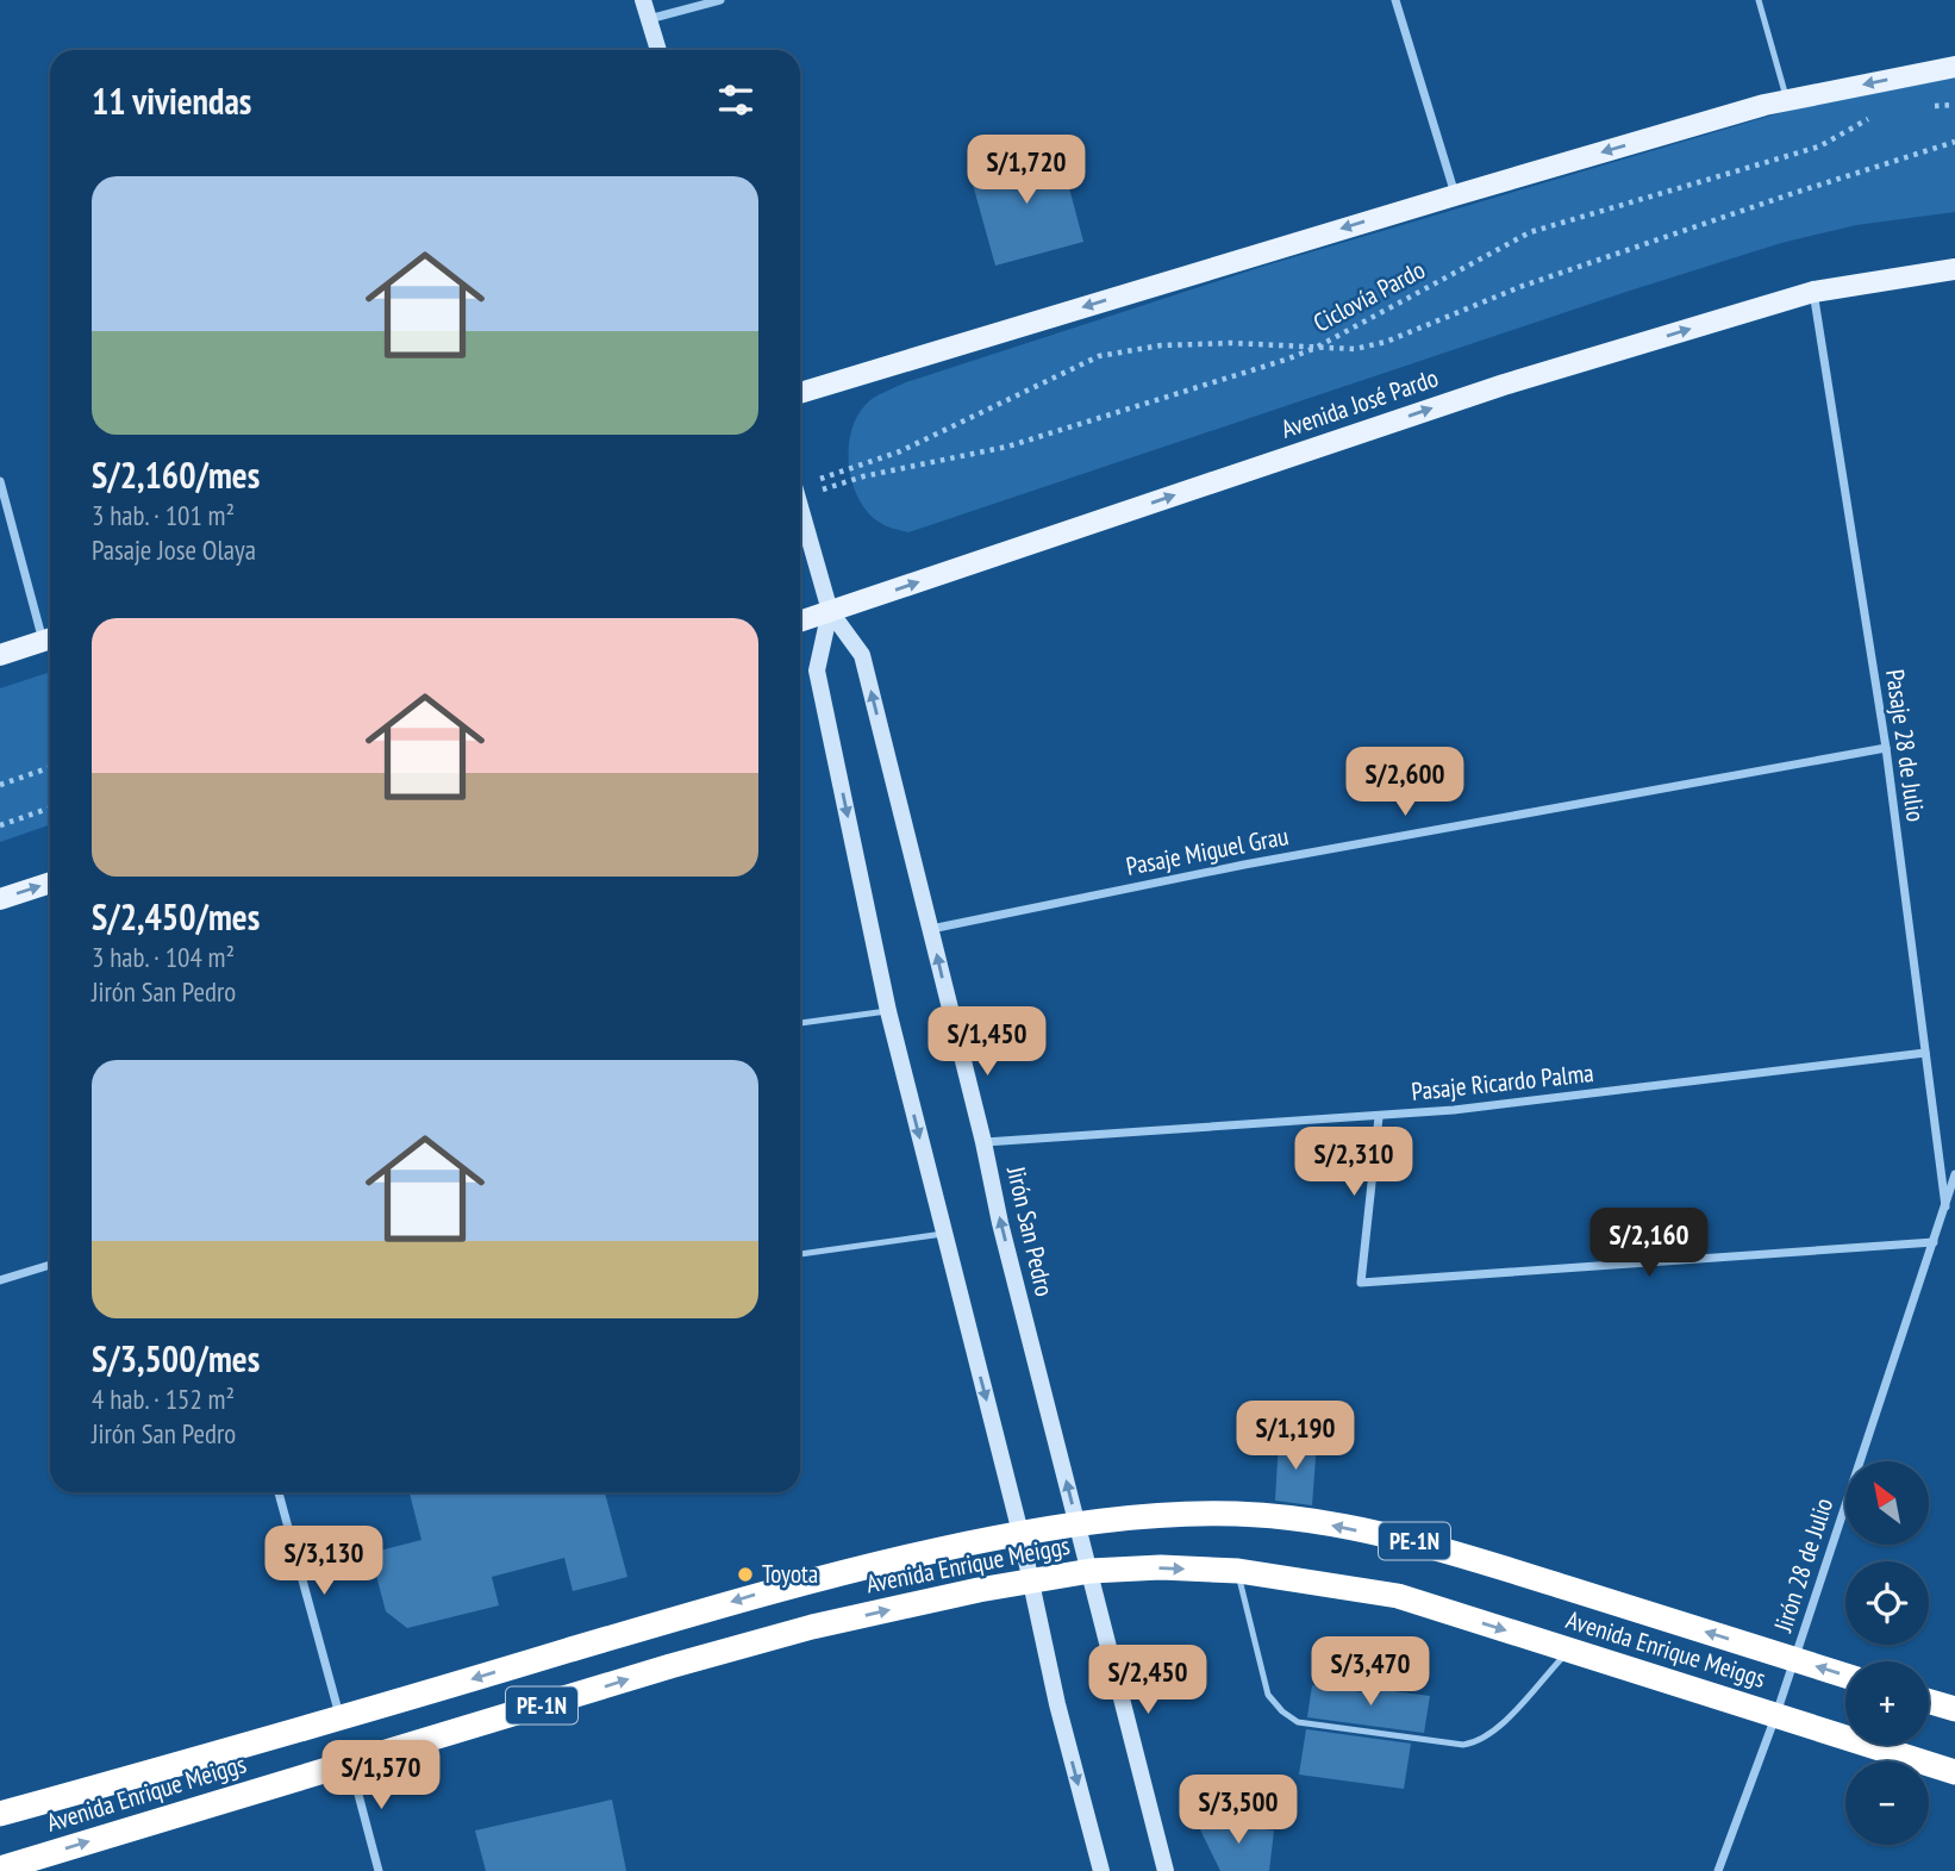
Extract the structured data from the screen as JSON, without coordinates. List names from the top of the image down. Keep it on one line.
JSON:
{"streets":{"highway":["PE-1N","Avenida Enrique Meiggs"],"main road":["Avenida José Pardo","Jirón San Pedro"],"street":["Pasaje 28 de Julio","Pasaje Miguel Grau","Pasaje Ricardo Palma","Jirón 28 de Julio"],"path":["Ciclovía Pardo"]},"crossings":[["Avenida José Pardo","Pasaje 28 de Julio"],["Avenida José Pardo","Jirón San Pedro"],["Pasaje 28 de Julio","Pasaje Miguel Grau"],["Pasaje 28 de Julio","Pasaje Ricardo Palma"],["Pasaje 28 de Julio","Jirón 28 de Julio"],["Pasaje Miguel Grau","Jirón San Pedro"],["Pasaje Ricardo Palma","Jirón San Pedro"],["Jirón San Pedro","Avenida Enrique Meiggs"],["Avenida Enrique Meiggs","Jirón 28 de Julio"]],"one_way":["Avenida José Pardo"],"places":["Toyota"],"north":"top left","page":{"heading":"11 viviendas","price":["S/1,720","S/2,600","S/1,450","S/2,310","S/2,160","S/1,190","S/3,130","S/3,470","S/2,450","S/1,570","S/3,500"],"list":[{"name":"S/2,160/mes","note":"3 hab. · 101 m² · Pasaje Jose Olaya"},{"name":"S/2,450/mes","note":"3 hab. · 104 m² · Jirón San Pedro"},{"name":"S/3,500/mes","note":"4 hab. · 152 m² · Jirón San Pedro"}],"map_buttons":["+","−"]}}
